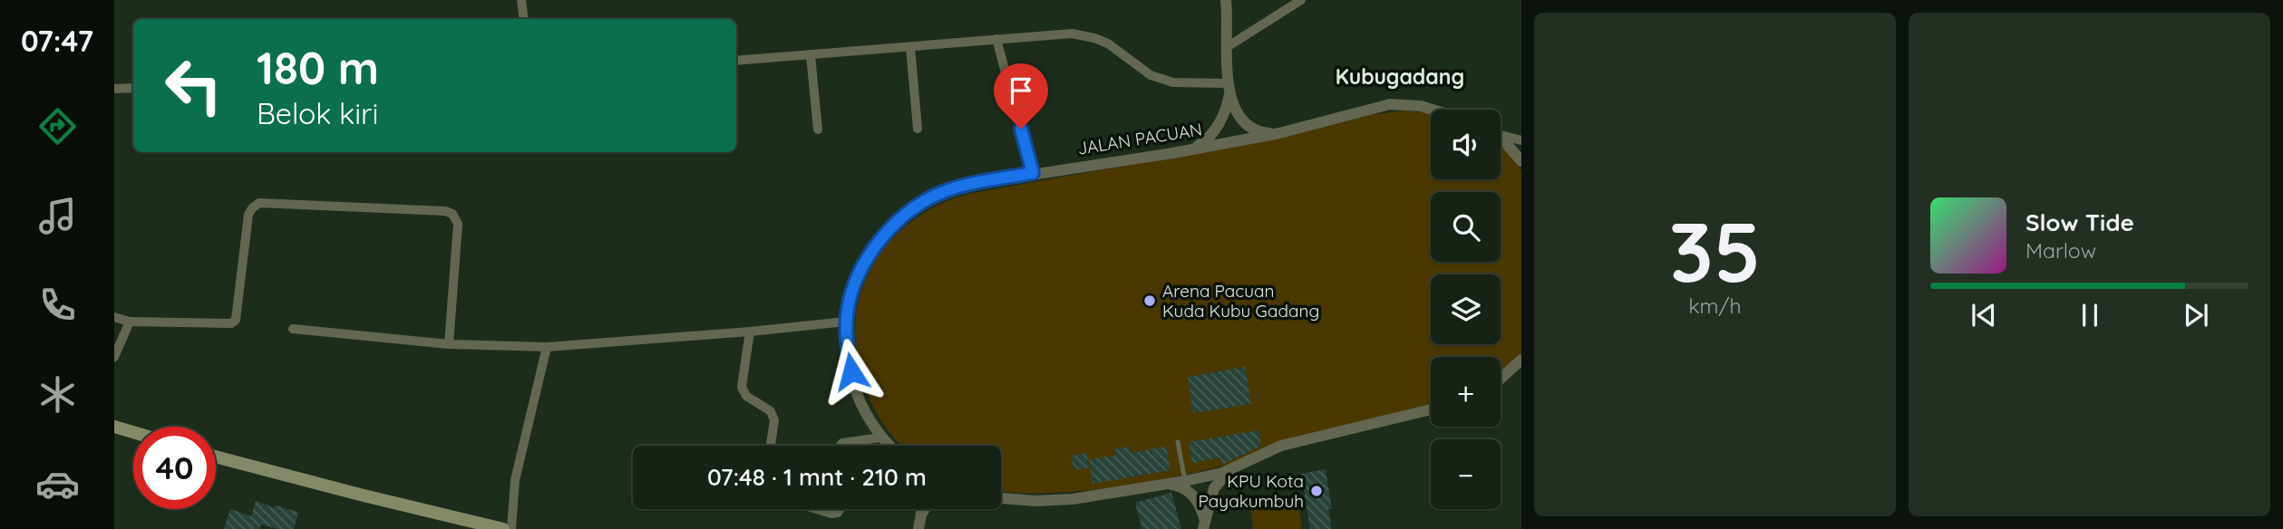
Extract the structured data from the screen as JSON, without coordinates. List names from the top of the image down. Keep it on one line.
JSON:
{"streets":{"street":["JALAN PACUAN"]},"districts":["Kubugadang"],"places":["Arena Pacuan Kuda Kubu Gadang","KPU Kota Payakumbuh"],"page":{"tabs":"07:47","tile":["35","km/h"],"turn":["180 m","Belok kiri"],"map_buttons":["+","−"],"song":["Slow Tide","Marlow"],"limit":"40","trip":"07:48 · 1 mnt · 210 m"}}
